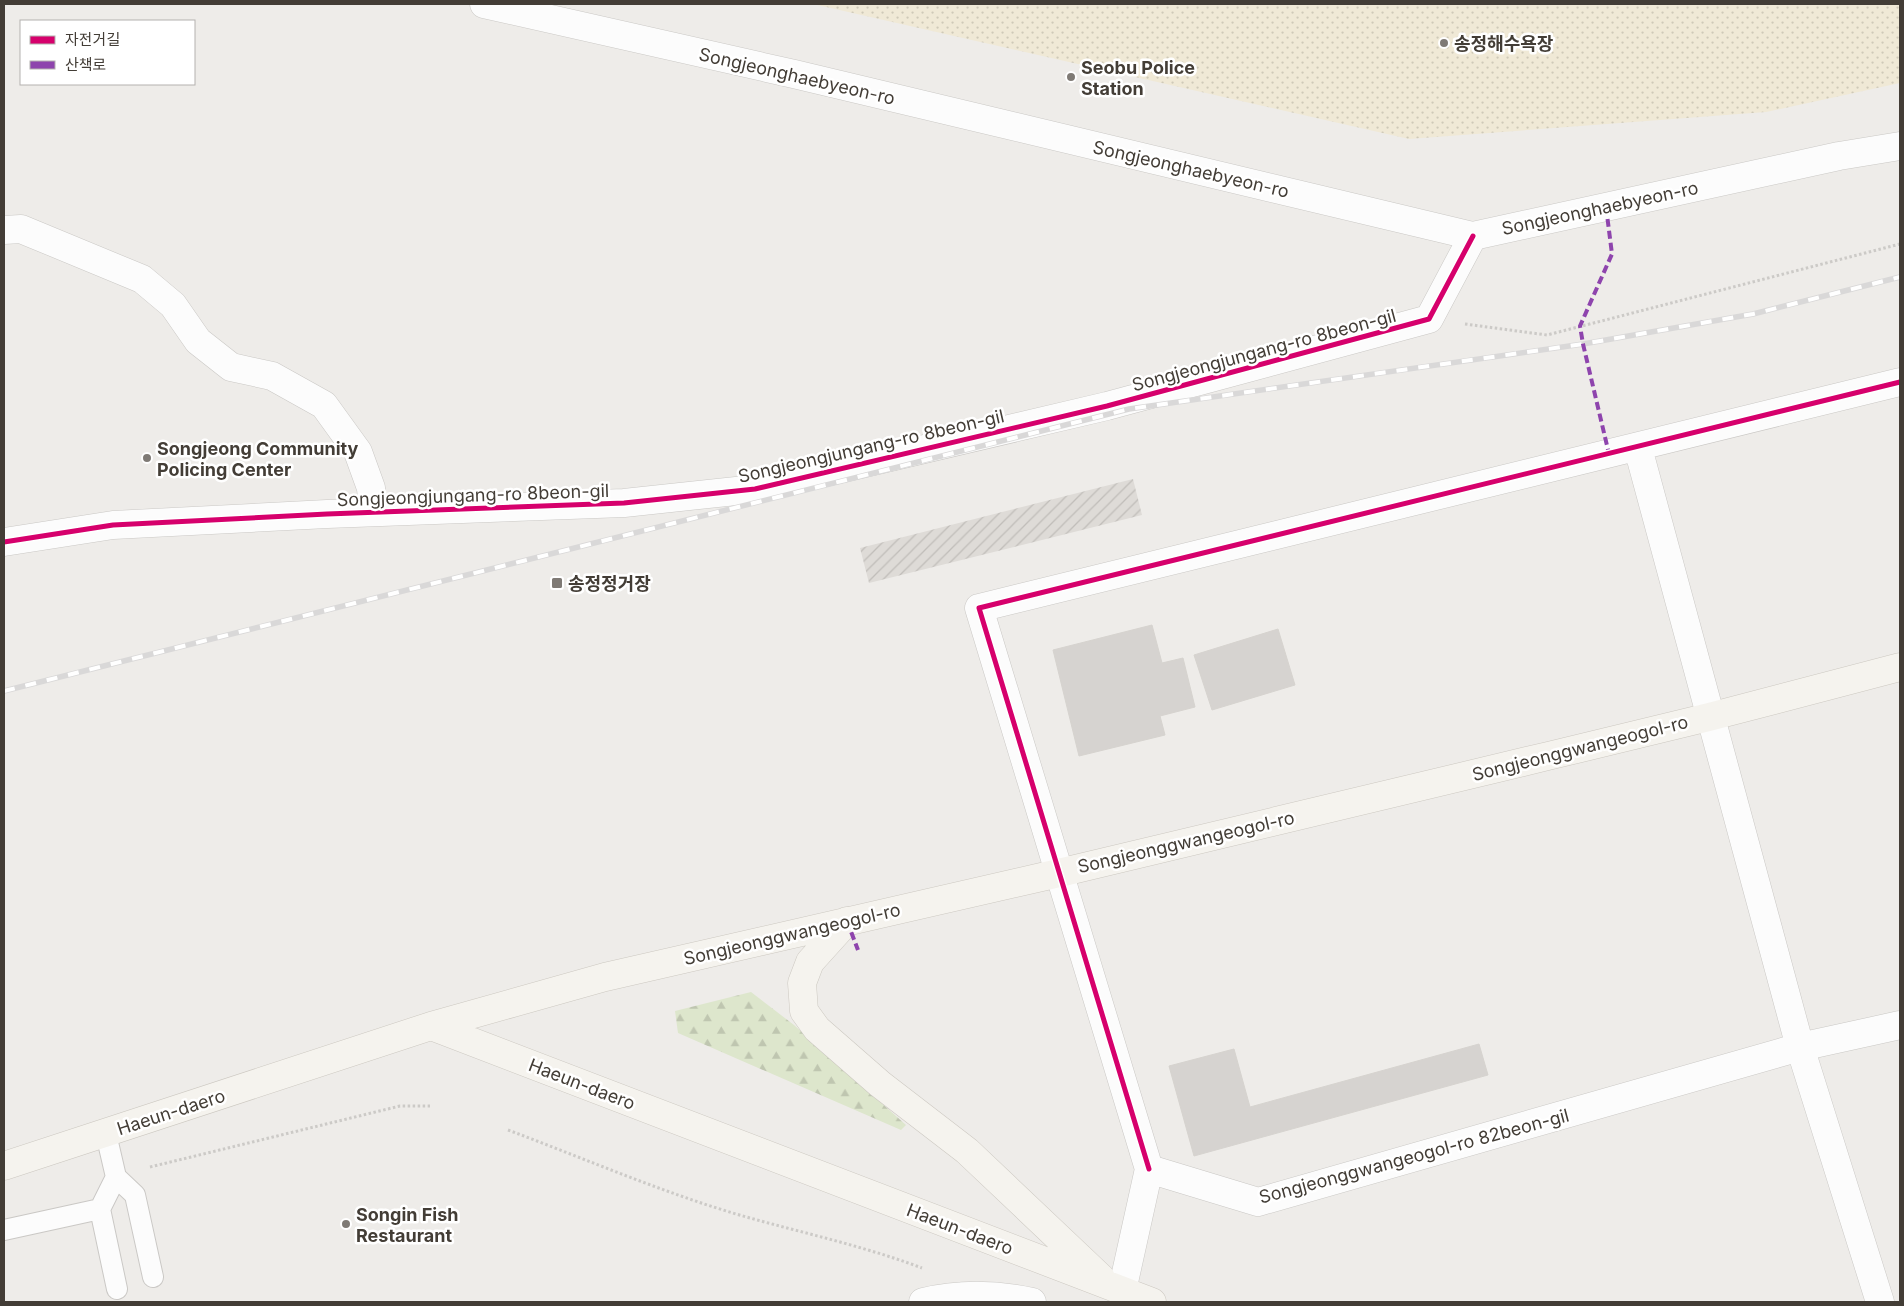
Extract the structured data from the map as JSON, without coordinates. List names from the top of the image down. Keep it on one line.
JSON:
{"streets":{"main road":["Songjeonggwangeogol-ro","Haeun-daero"],"street":["Songjeonghaebyeon-ro","Songjeongjungang-ro 8beon-gil","Songjeonggwangeogol-ro 82beon-gil"]},"crossings":[["Songjeonggwangeogol-ro","Haeun-daero"],["Songjeonggwangeogol-ro","Songjeonggwangeogol-ro 82beon-gil"]],"places":{"other":["송정해수욕장","Seobu Police Station","Songjeong Community Policing Center","Songin Fish Restaurant"],"transit":["송정정거장"]},"legend":["자전거길","산책로"]}
